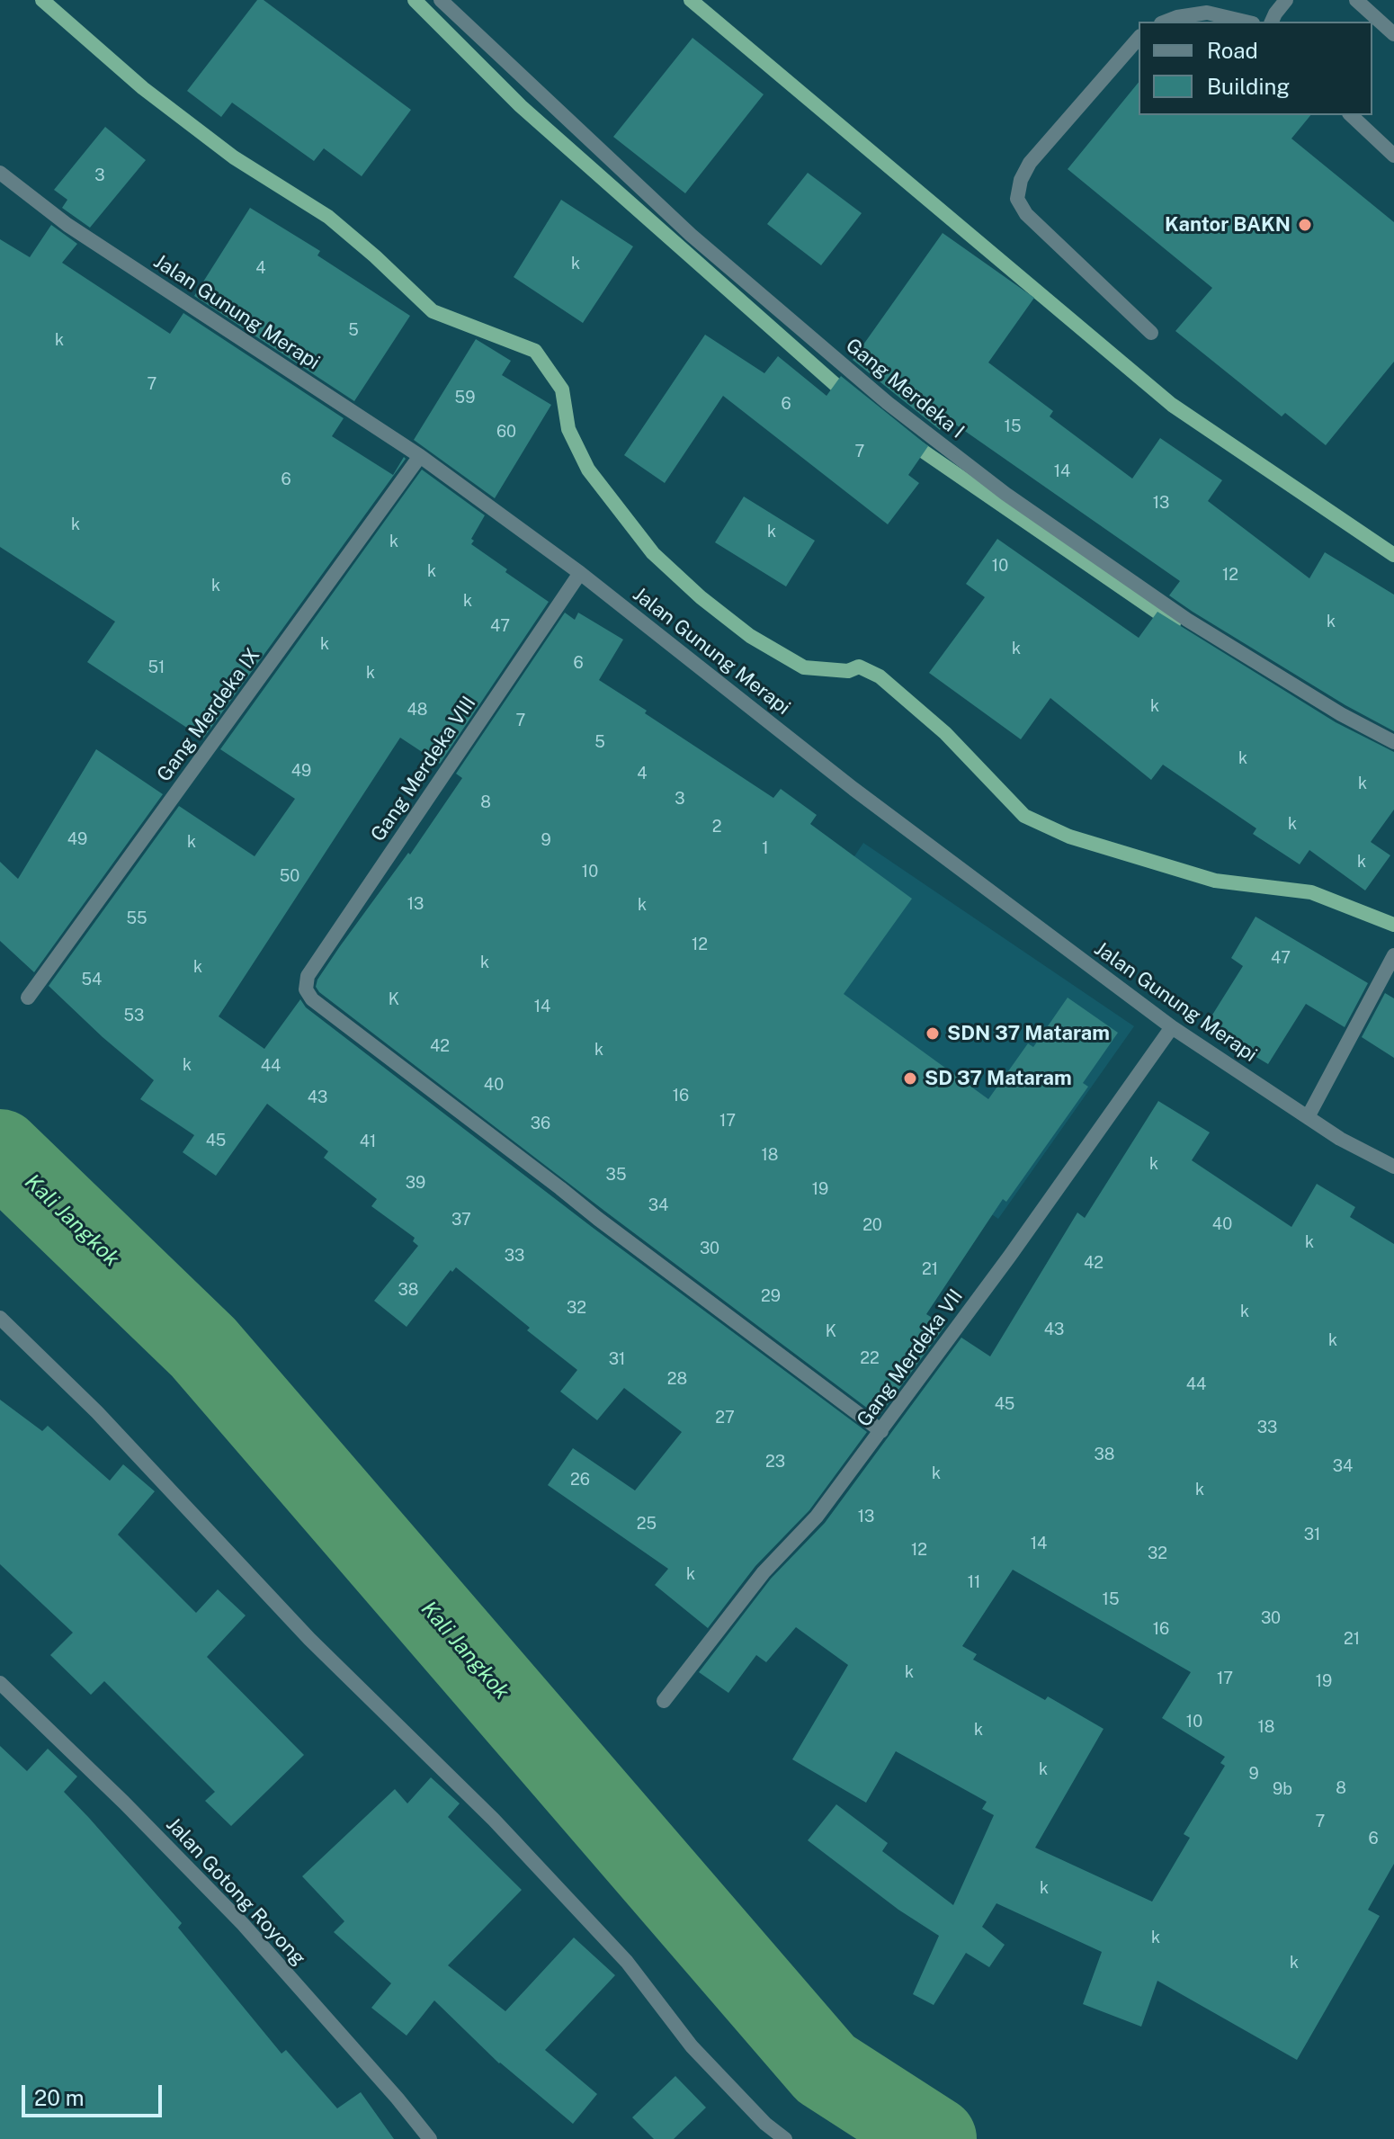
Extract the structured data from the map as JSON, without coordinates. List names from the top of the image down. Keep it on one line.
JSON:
{"streets":{"street":["Jalan Gunung Merapi","Gang Merdeka I","Gang Merdeka IX","Gang Merdeka VIII","Gang Merdeka VII","Jalan Gotong Royong"]},"crossings":[["Jalan Gunung Merapi","Gang Merdeka IX"],["Jalan Gunung Merapi","Gang Merdeka VIII"],["Jalan Gunung Merapi","Gang Merdeka VII"],["Gang Merdeka VIII","Gang Merdeka VII"]],"water":["Kali Jangkok"],"places":["Kantor BAKN","SDN 37 Mataram","SD 37 Mataram"],"house_numbers":["3","k","4","5","k","7","59","6","15","60","7","14","6","13","k","k","k","10","k","12","k","k","k","47","k","k","6","51","k","k","48","7","5","k","49","4","k","3","8","k","2","49","9","k","1","k","10","50","13","k","55","12","47","k","k","54","K","14","53","42","k","k","44","40","16","43","17","36","45","41","18","k","35","39","19","34","37","40","20","k","30","33","42","21","38","29","32","k","43","K","k","22","31","28","44","45","27","33","38","23","34","k","26","k","13","25","31","14","12","32","k","11","15","30","16","21","k","17","19","10","18","k","k","9","8","9b","7","6","k","k","k"],"legend":["Road","Building"],"scale_bar":"20 m"}
